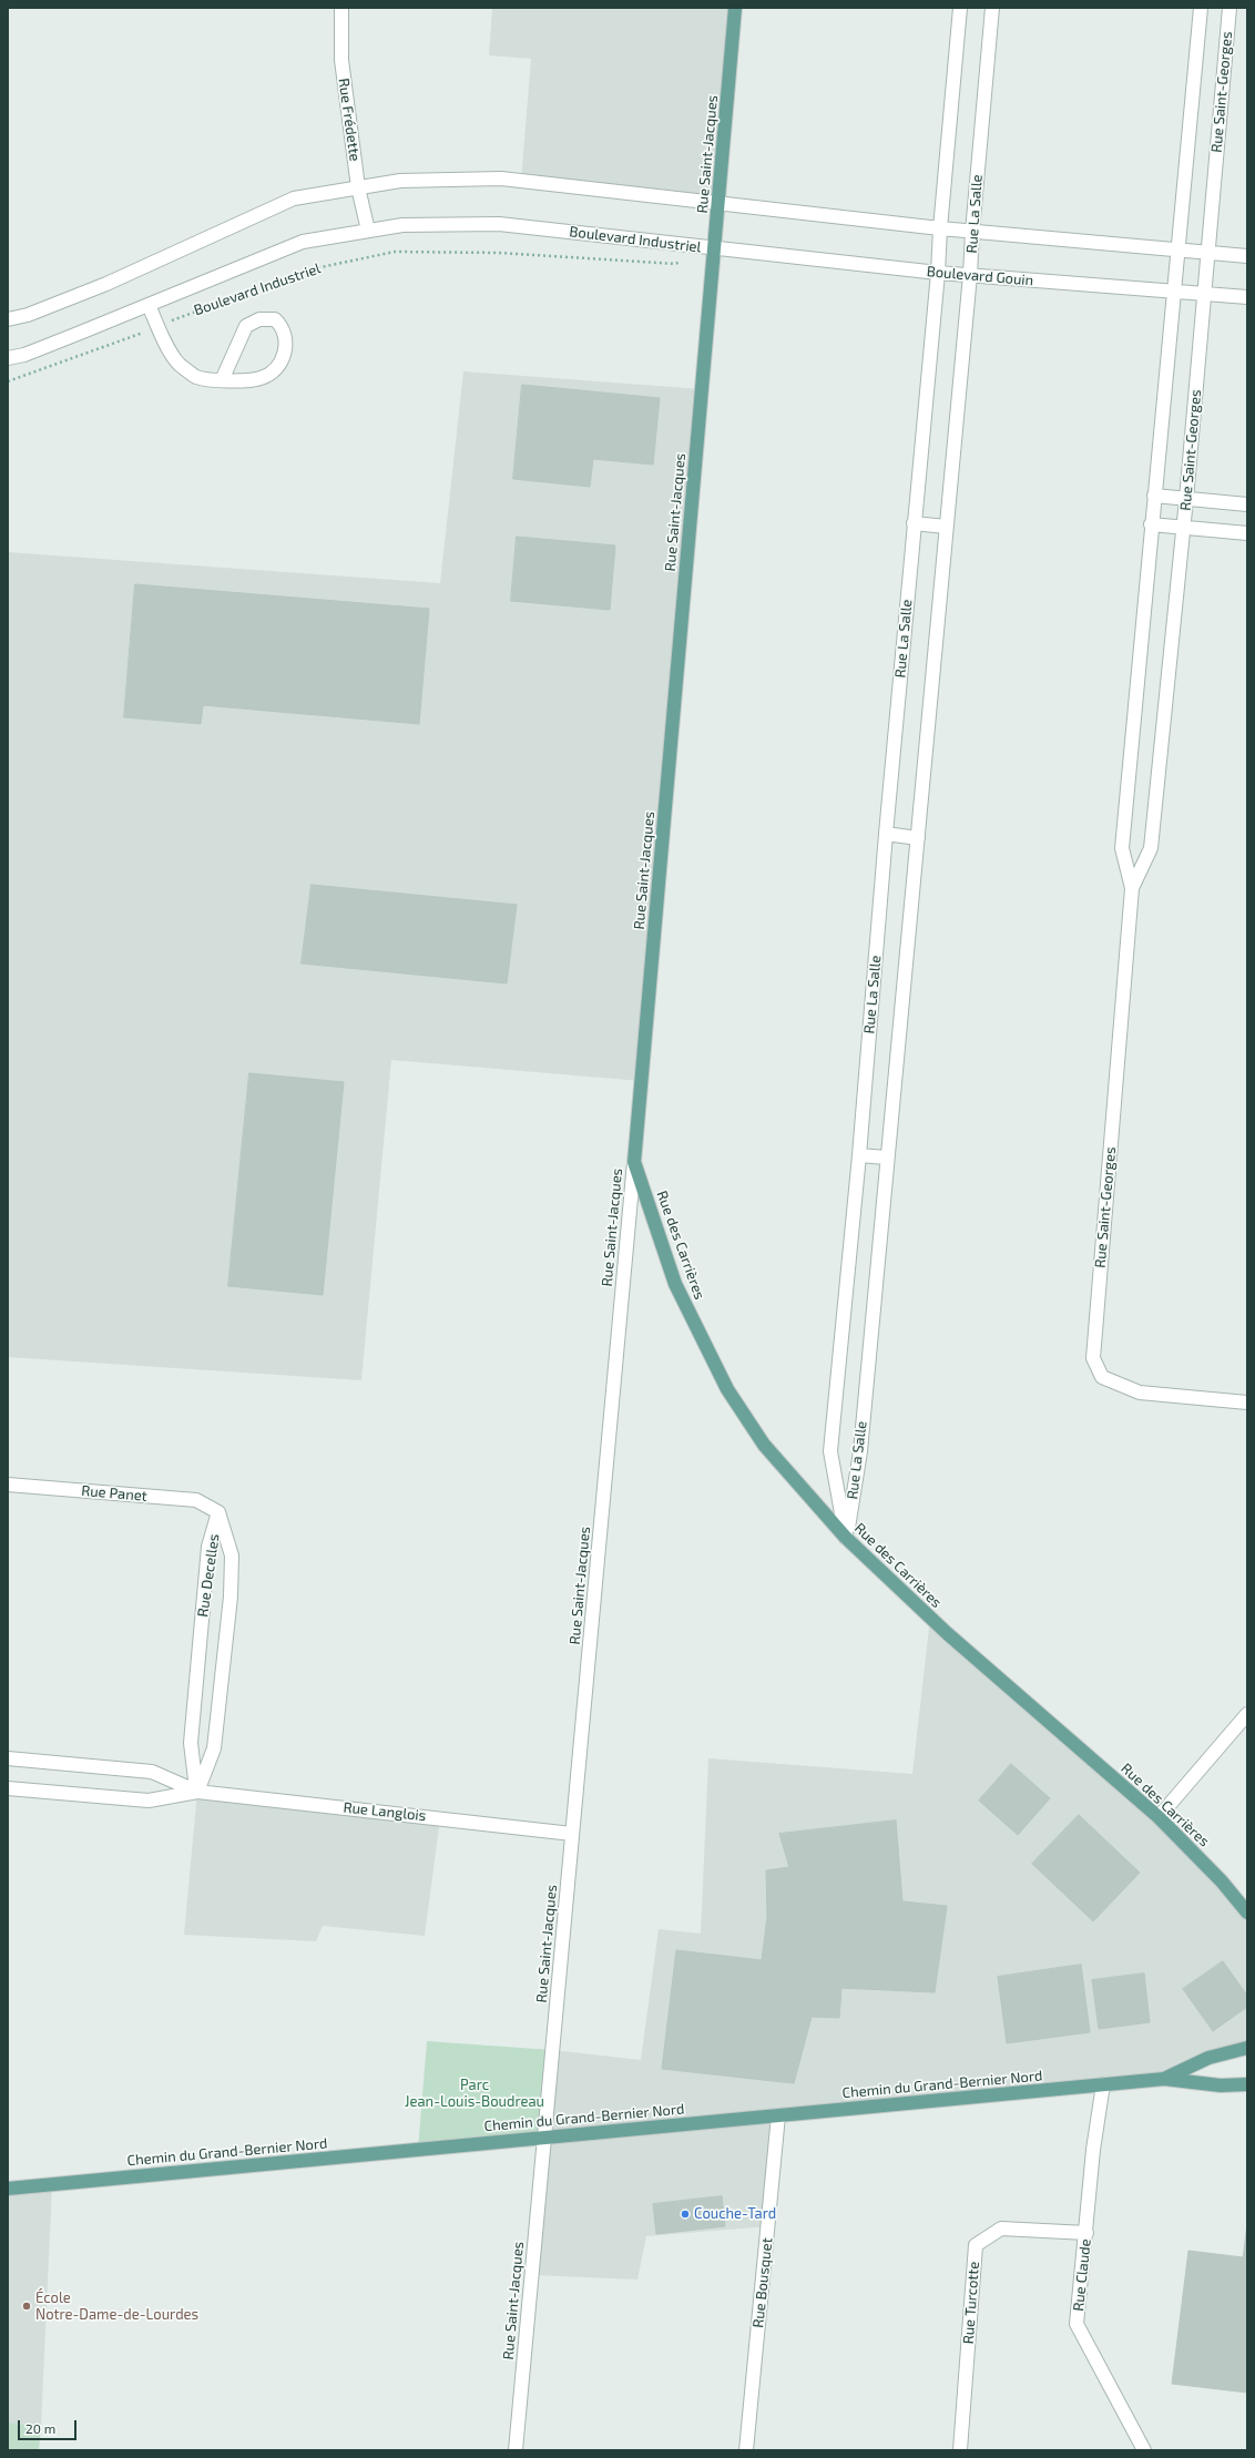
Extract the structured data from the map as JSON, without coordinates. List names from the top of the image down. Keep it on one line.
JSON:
{"streets":{"main road":["Rue Saint-Jacques","Rue des Carrières","Chemin du Grand-Bernier Nord"],"street":["Rue Saint-Georges","Rue Frédette","Rue La Salle","Boulevard Industriel","Boulevard Gouin","Rue Panet","Rue Decelles","Rue Langlois","Rue Claude","Rue Bousquet","Rue Turcotte"]},"crossings":[["Rue Saint-Georges","Boulevard Gouin"],["Rue Frédette","Boulevard Industriel"],["Rue Saint-Jacques","Boulevard Industriel"],["Rue Saint-Jacques","Boulevard Gouin"],["Rue Saint-Jacques","Rue des Carrières"],["Rue Saint-Jacques","Rue Langlois"],["Rue Saint-Jacques","Chemin du Grand-Bernier Nord"],["Rue La Salle","Boulevard Gouin"],["Rue La Salle","Rue des Carrières"],["Boulevard Industriel","Boulevard Gouin"],["Rue Panet","Rue Decelles"],["Rue Decelles","Rue Langlois"],["Chemin du Grand-Bernier Nord","Rue Claude"],["Chemin du Grand-Bernier Nord","Rue Bousquet"],["Rue Claude","Rue Turcotte"]],"parks":["Parc Jean-Louis-Boudreau"],"places":["Couche-Tard","École Notre-Dame-de-Lourdes"],"scale_bar":"20 m"}
